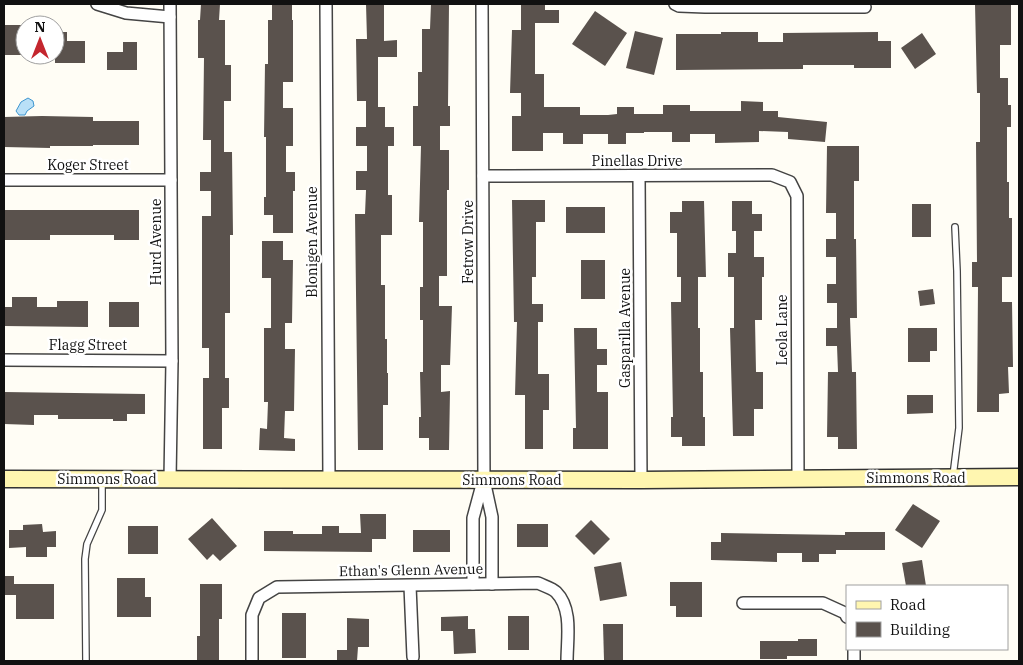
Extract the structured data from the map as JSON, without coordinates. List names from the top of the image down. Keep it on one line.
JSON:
{"streets":{"street":["Pinellas Drive","Koger Street","Hurd Avenue","Blonigen Avenue","Fetrow Drive","Gasparilla Avenue","Leola Lane","Flagg Street","Simmons Road","Ethan's Glenn Avenue"]},"crossings":[["Pinellas Drive","Fetrow Drive"],["Pinellas Drive","Gasparilla Avenue"],["Pinellas Drive","Leola Lane"],["Koger Street","Hurd Avenue"],["Hurd Avenue","Flagg Street"],["Hurd Avenue","Simmons Road"],["Blonigen Avenue","Simmons Road"],["Fetrow Drive","Simmons Road"],["Gasparilla Avenue","Simmons Road"],["Leola Lane","Simmons Road"]],"legend":["Road","Building"],"north":"top"}
